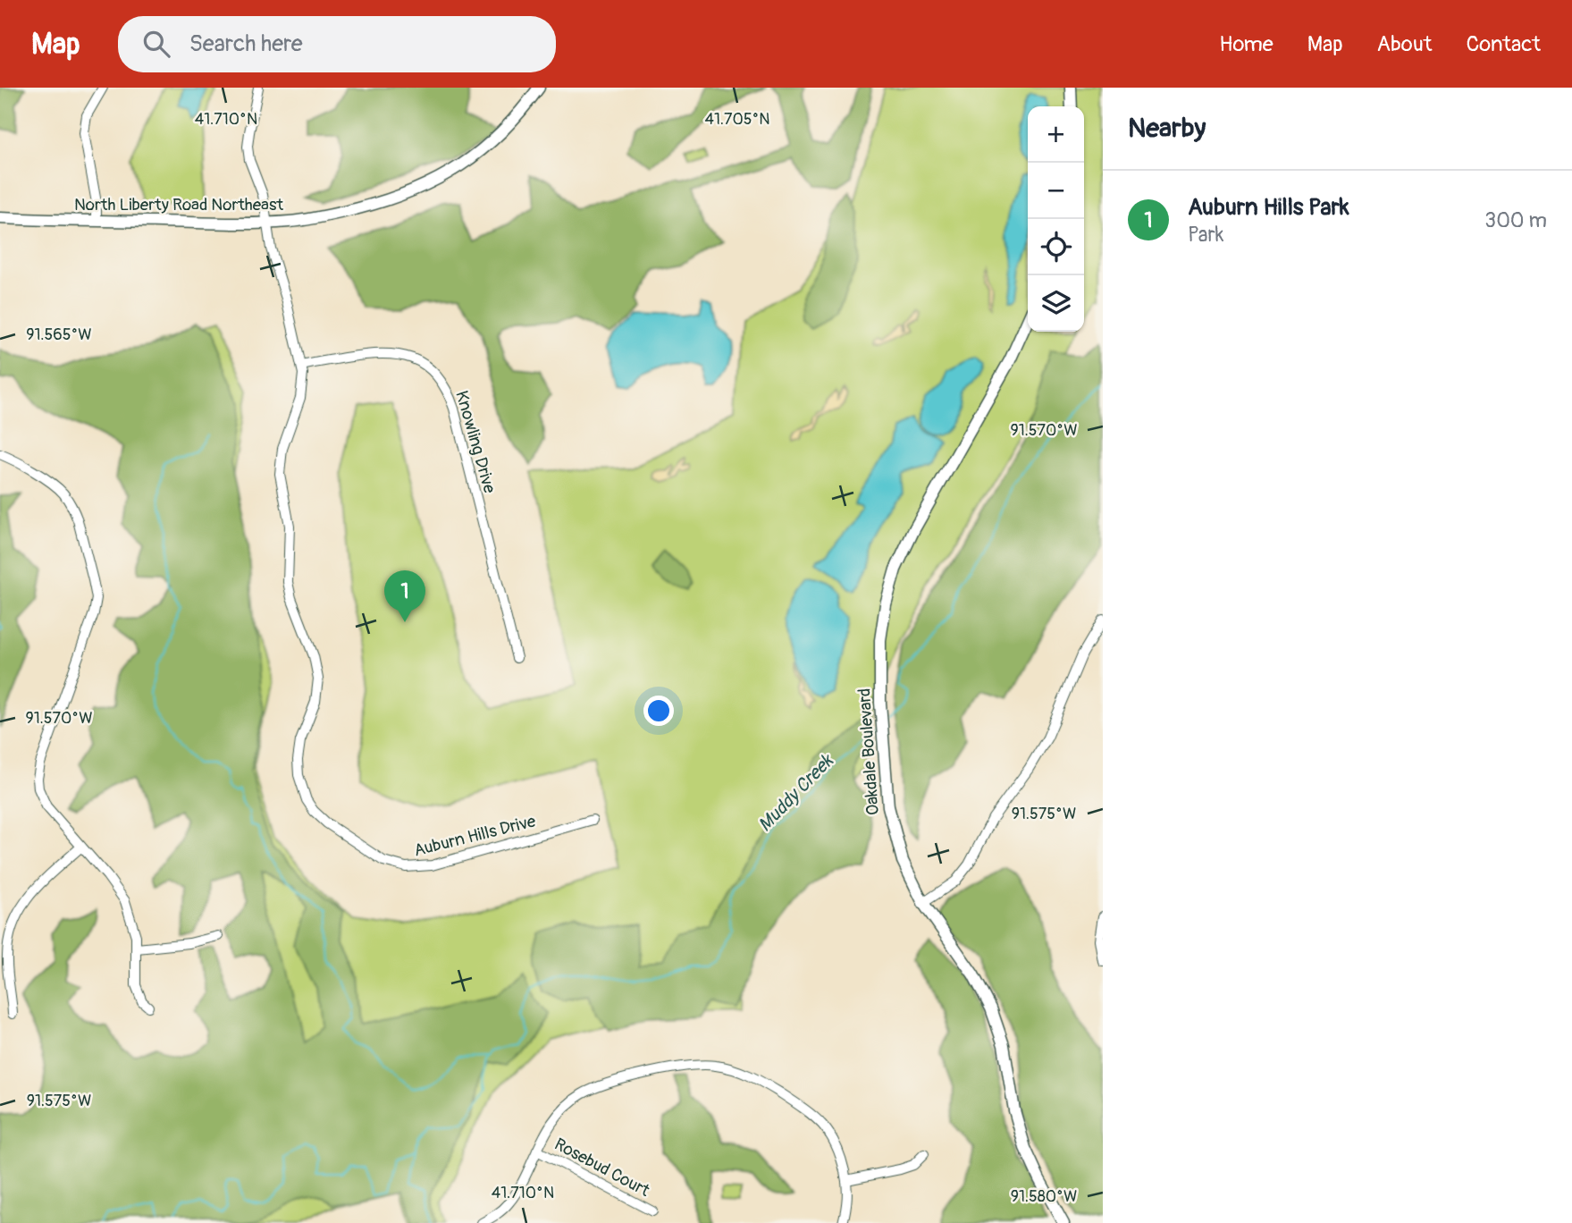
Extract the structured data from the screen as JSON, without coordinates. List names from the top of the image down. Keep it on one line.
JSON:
{"streets":{"main road":["North Liberty Road Northeast","Oakdale Boulevard"],"street":["Knowling Drive","Auburn Hills Drive","Rosebud Court"]},"crossings":[["North Liberty Road Northeast","Auburn Hills Drive"],["Knowling Drive","Auburn Hills Drive"]],"water":["Muddy Creek"],"page":{"header":"Map","search":"Search here","nav":["Home","Map","About","Contact"],"heading":"Nearby","map_buttons":["+","−"],"list":[{"mark":"1","name":"Auburn Hills Park","note":"Park","value":"300 m"}],"pins":"1"},"coordinates":["41.710°N","41.705°N","91.565°W","91.570°W","91.575°W","91.580°W"]}
